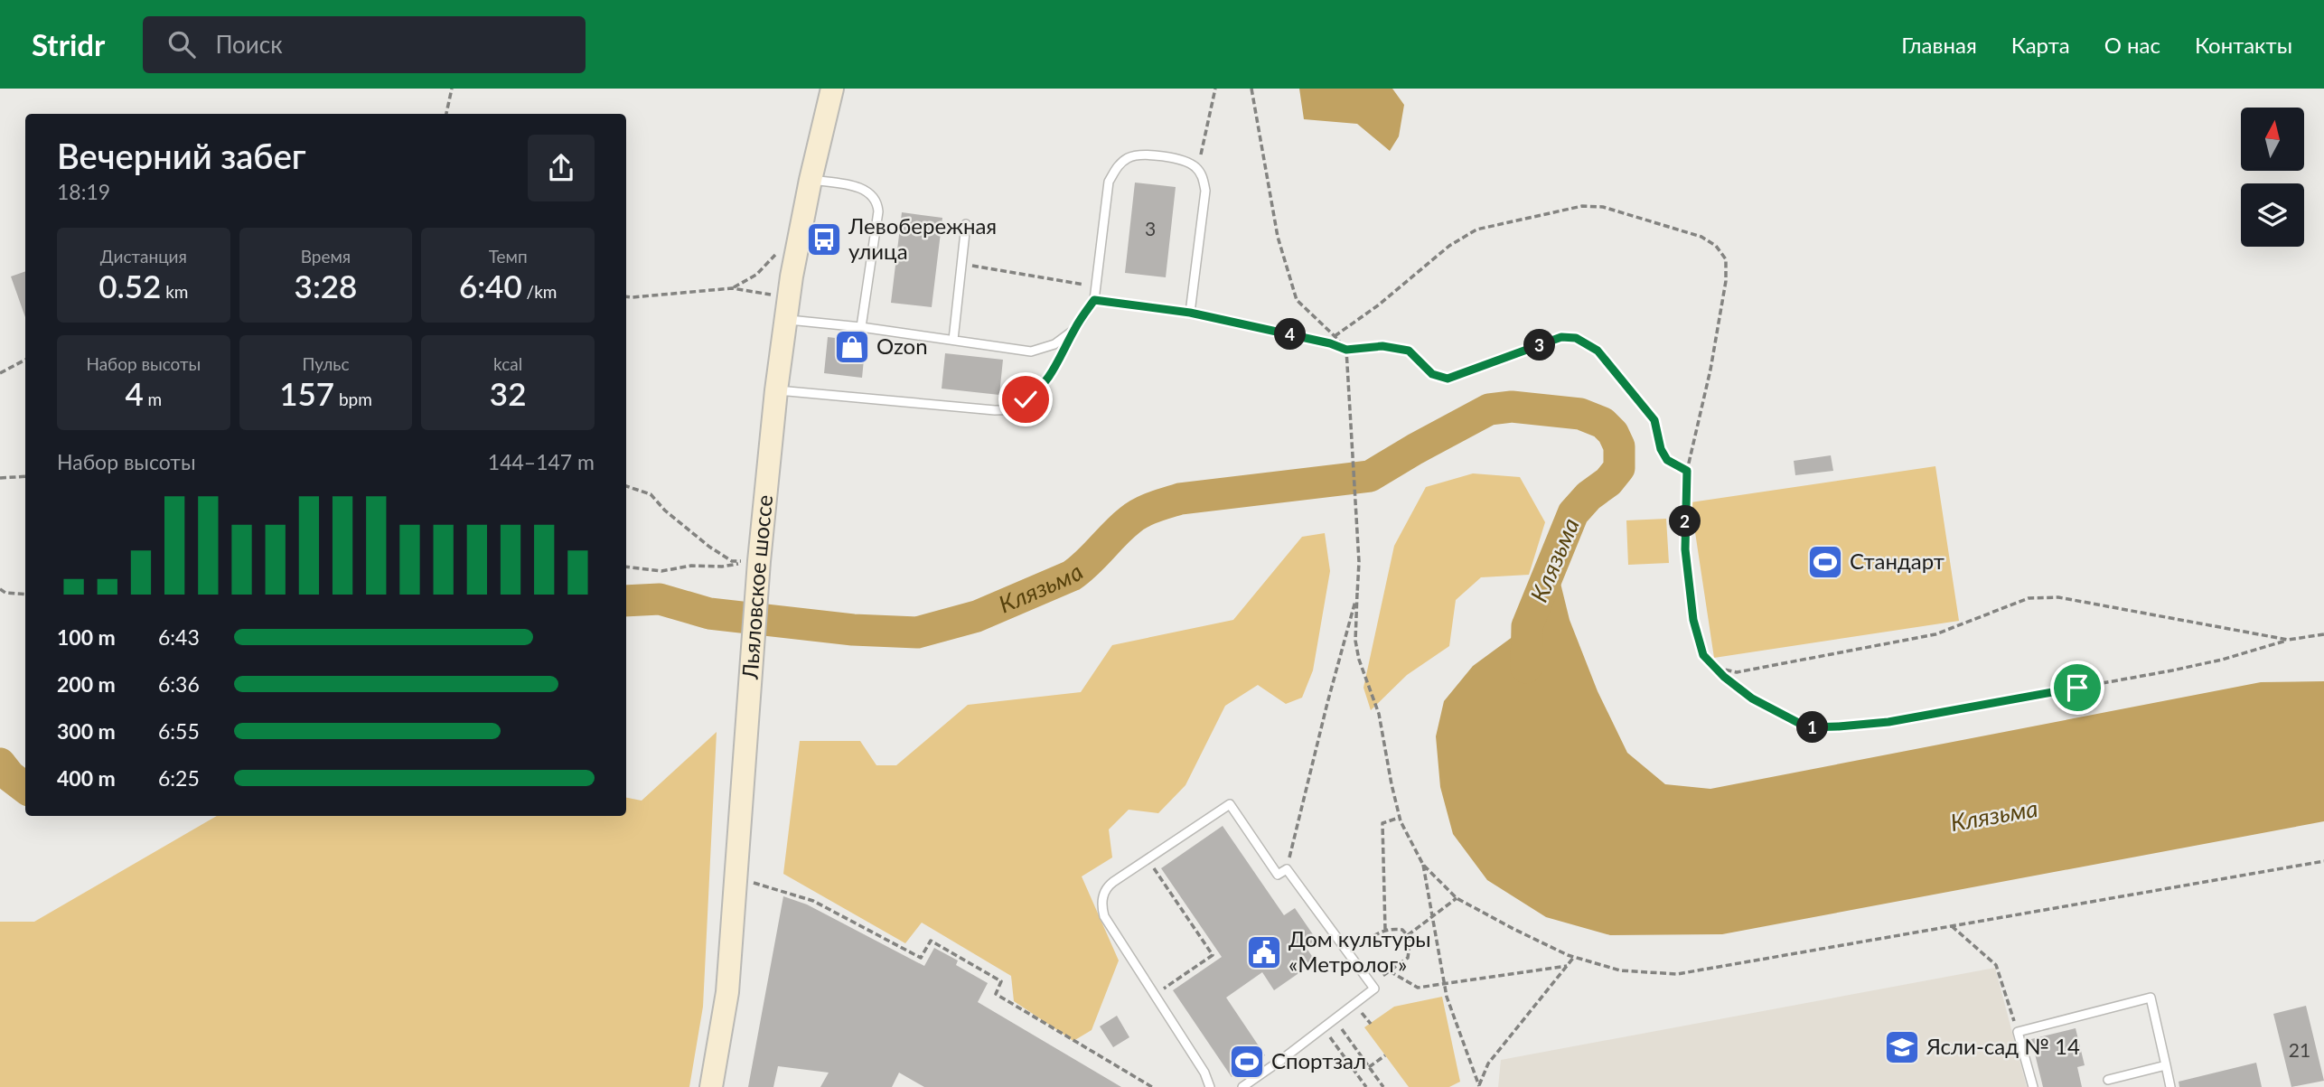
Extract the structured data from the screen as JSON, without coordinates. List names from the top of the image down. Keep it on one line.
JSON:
{"streets":{"street":["Льяловское шоссе"]},"water":["Клязьма"],"places":{"bus stop":["Левобережная улица"],"shop":["Ozon"],"sports":["Стандарт","Спортзал"],"public building":["Дом культуры «Метролог»"],"school or university":["Ясли-сад № 14"]},"house_numbers":["3","21"],"north":"top","page":{"header":"Stridr","search":"Поиск","nav":["Главная","Карта","О нас","Контакты"],"heading":["Вечерний забег","18:19"],"stats":[["Дистанция","0.52 km"],["Время","3:28"],["Темп","6:40 /km"],["Набор высоты","4 m"],["Пульс","157 bpm"],["kcal","32"]],"pins":["4","3","2","1"],"chart":["Набор высоты","144–147 m"],"list":[{"name":"100 m","note":"6:43"},{"name":"200 m","note":"6:36"},{"name":"300 m","note":"6:55"},{"name":"400 m","note":"6:25"}]}}
